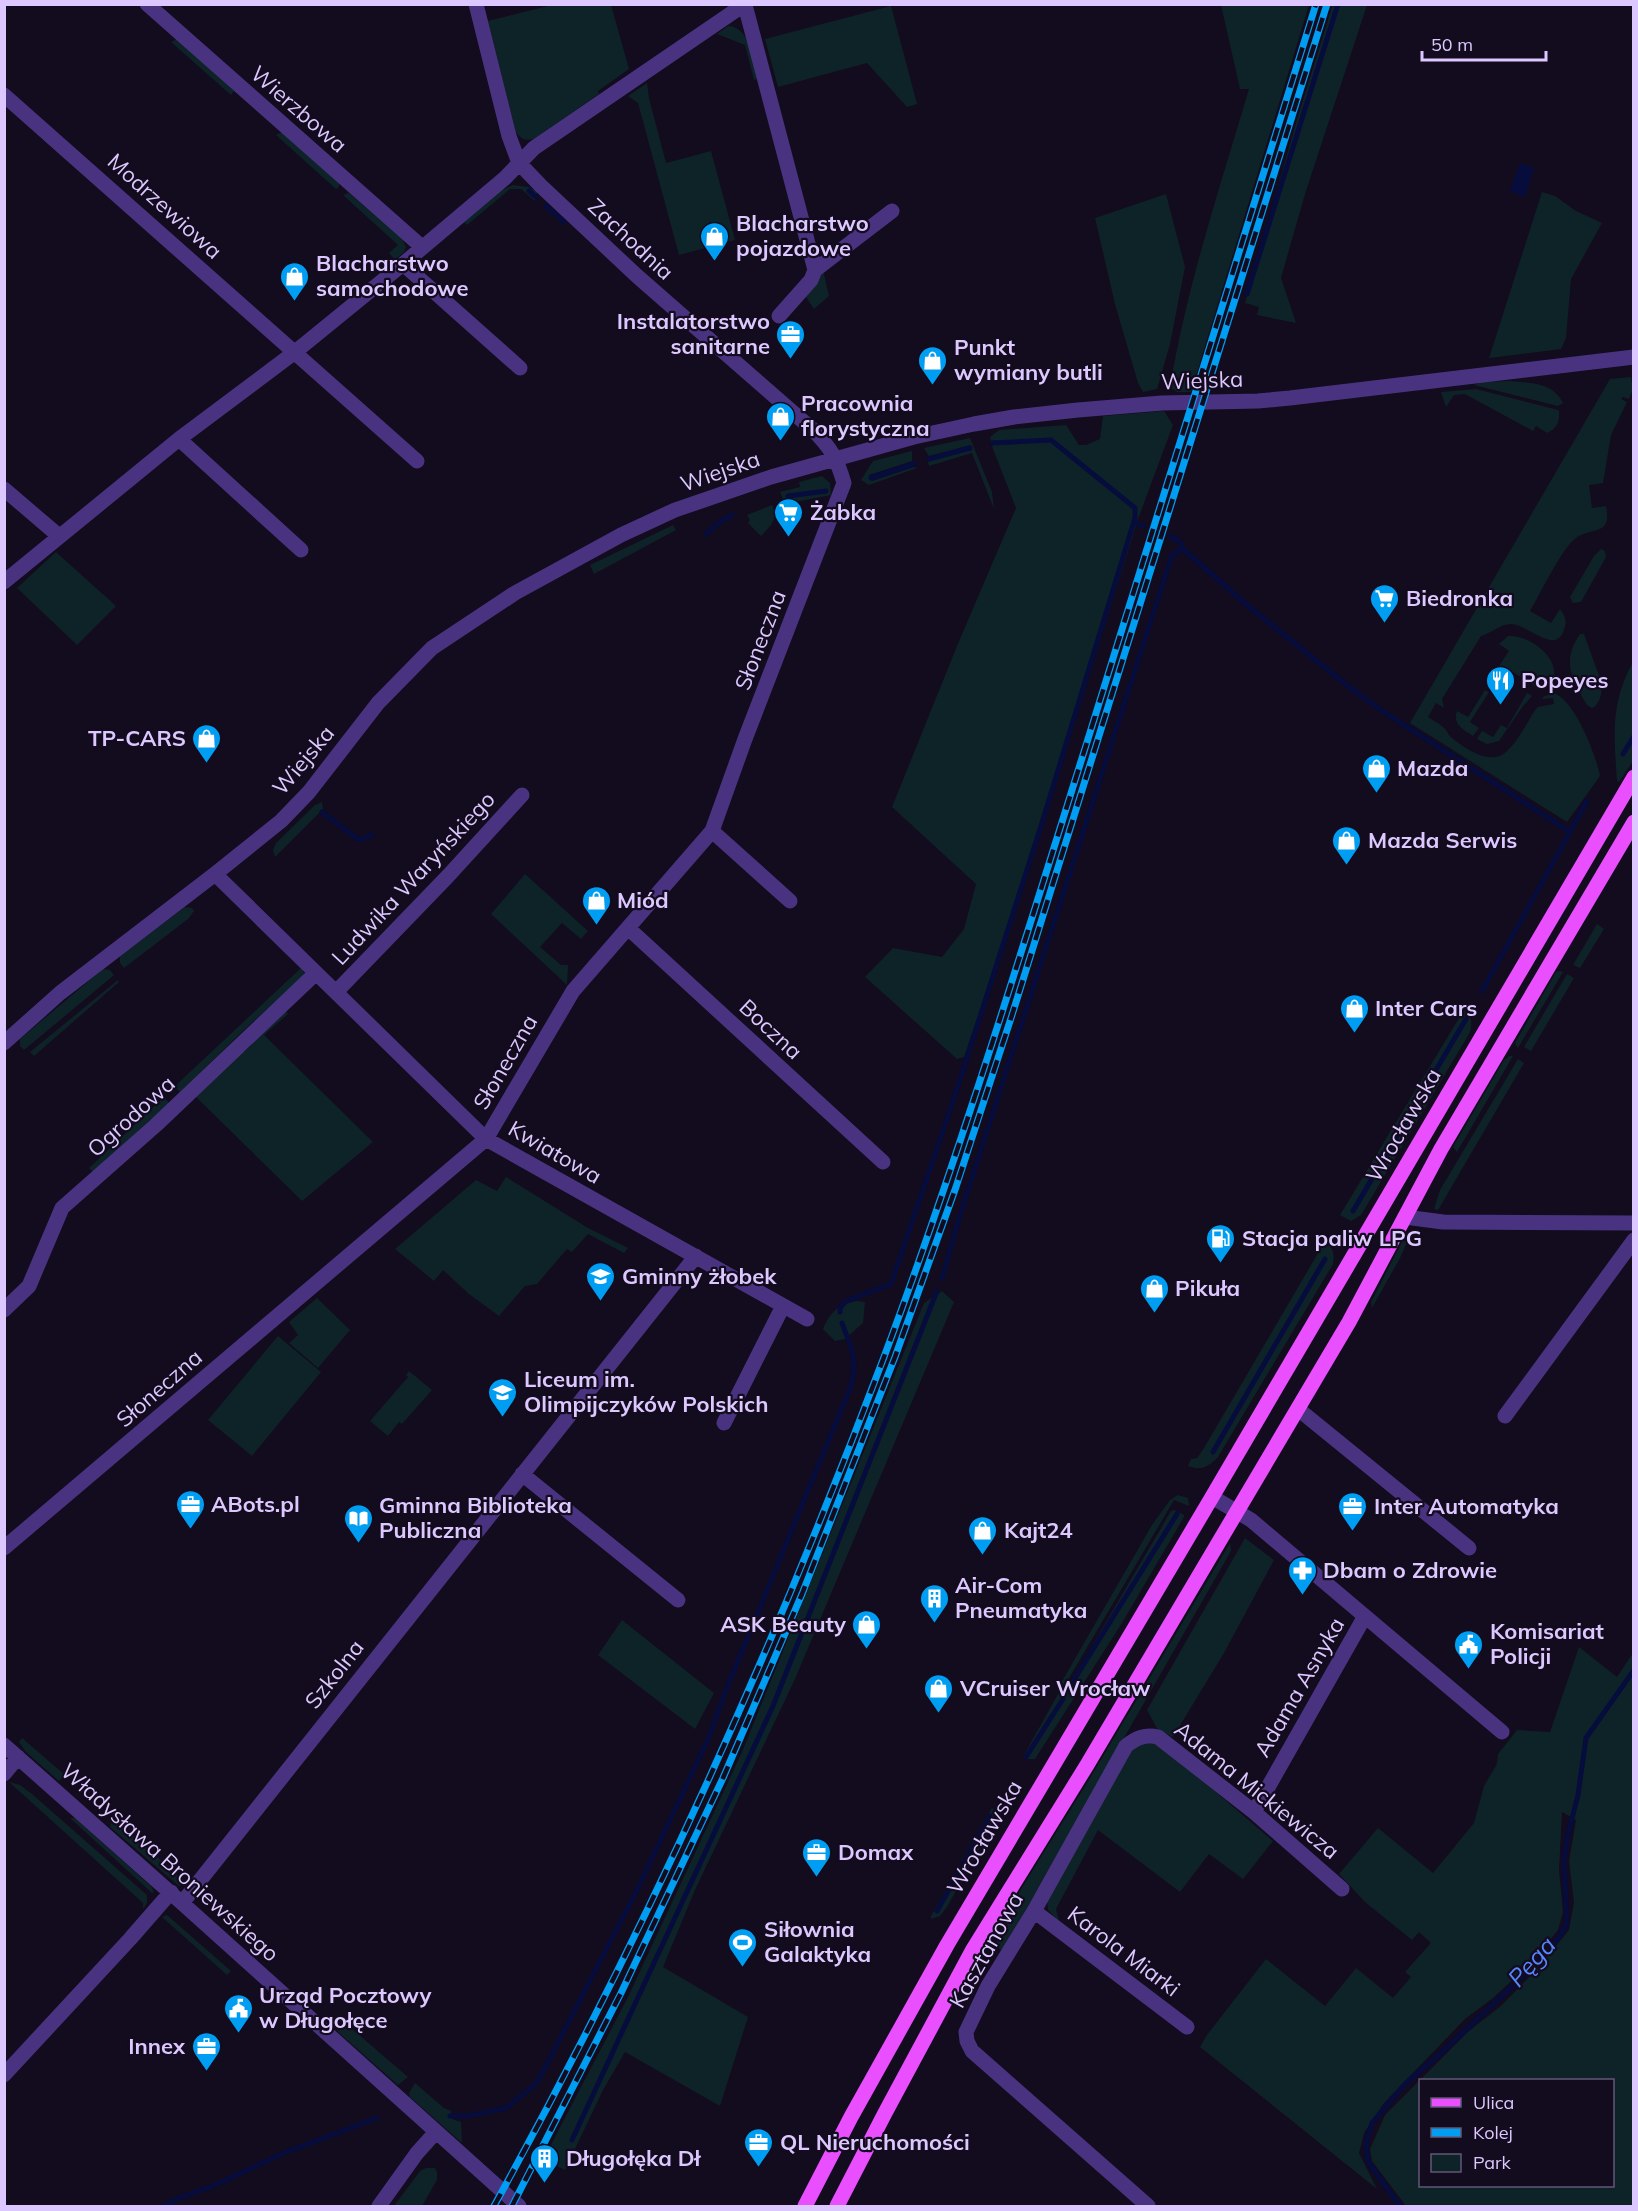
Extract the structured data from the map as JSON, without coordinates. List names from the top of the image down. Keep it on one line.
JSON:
{"streets":{"main road":["Wrocławska"],"street":["Wierzbowa","Modrzewiowa","Zachodnia","Wiejska","Słoneczna","Ludwika Waryńskiego","Boczna","Ogrodowa","Kwiatowa","Szkolna","Adama Asnyka","Adama Mickiewicza","Władysława Broniewskiego","Kasztanowa","Karola Miarki"]},"crossings":[["Zachodnia","Wiejska"],["Zachodnia","Słoneczna"],["Wiejska","Słoneczna"],["Wiejska","Kwiatowa"],["Słoneczna","Boczna"],["Słoneczna","Kwiatowa"],["Ludwika Waryńskiego","Kwiatowa"],["Ogrodowa","Kwiatowa"],["Kwiatowa","Szkolna"],["Szkolna","Władysława Broniewskiego"],["Adama Asnyka","Adama Mickiewicza"],["Adama Mickiewicza","Kasztanowa"],["Kasztanowa","Karola Miarki"]],"water":["Pęga"],"places":{"shop":["Blacharstwo pojazdowe","Blacharstwo samochodowe","Punkt wymiany butli","Pracownia florystyczna","TP-CARS","Mazda","Mazda Serwis","Miód","Inter Cars","Pikuła","Kajt24","ASK Beauty","VCruiser Wrocław"],"office":["Instalatorstwo sanitarne","ABots.pl","Inter Automatyka","Domax","Innex","QL Nieruchomości"],"supermarket":["Żabka","Biedronka"],"restaurant":["Popeyes"],"fuel station":["Stacja paliw LPG"],"school or university":["Gminny żłobek","Liceum im. Olimpijczyków Polskich"],"library":["Gminna Biblioteka Publiczna"],"pharmacy":["Dbam o Zdrowie"],"building":["Air-Com Pneumatyka","Długołęka Dł"],"public building":["Komisariat Policji","Urząd Pocztowy w Długołęce"],"sports":["Siłownia Galaktyka"]},"legend":["Ulica","Kolej","Park"],"scale_bar":"50 m"}
